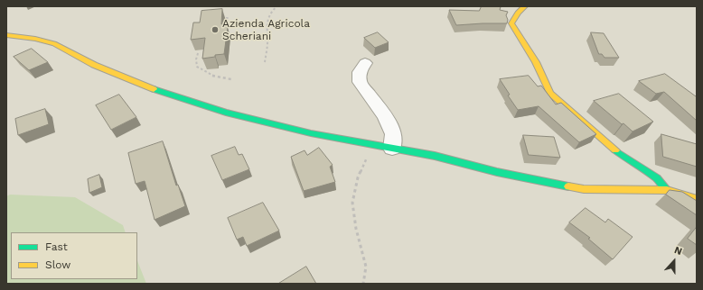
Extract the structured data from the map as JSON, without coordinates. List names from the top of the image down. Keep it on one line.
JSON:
{"places":["Azienda Agricola Scheriani"],"legend":["Fast","Slow"],"north":"top"}
